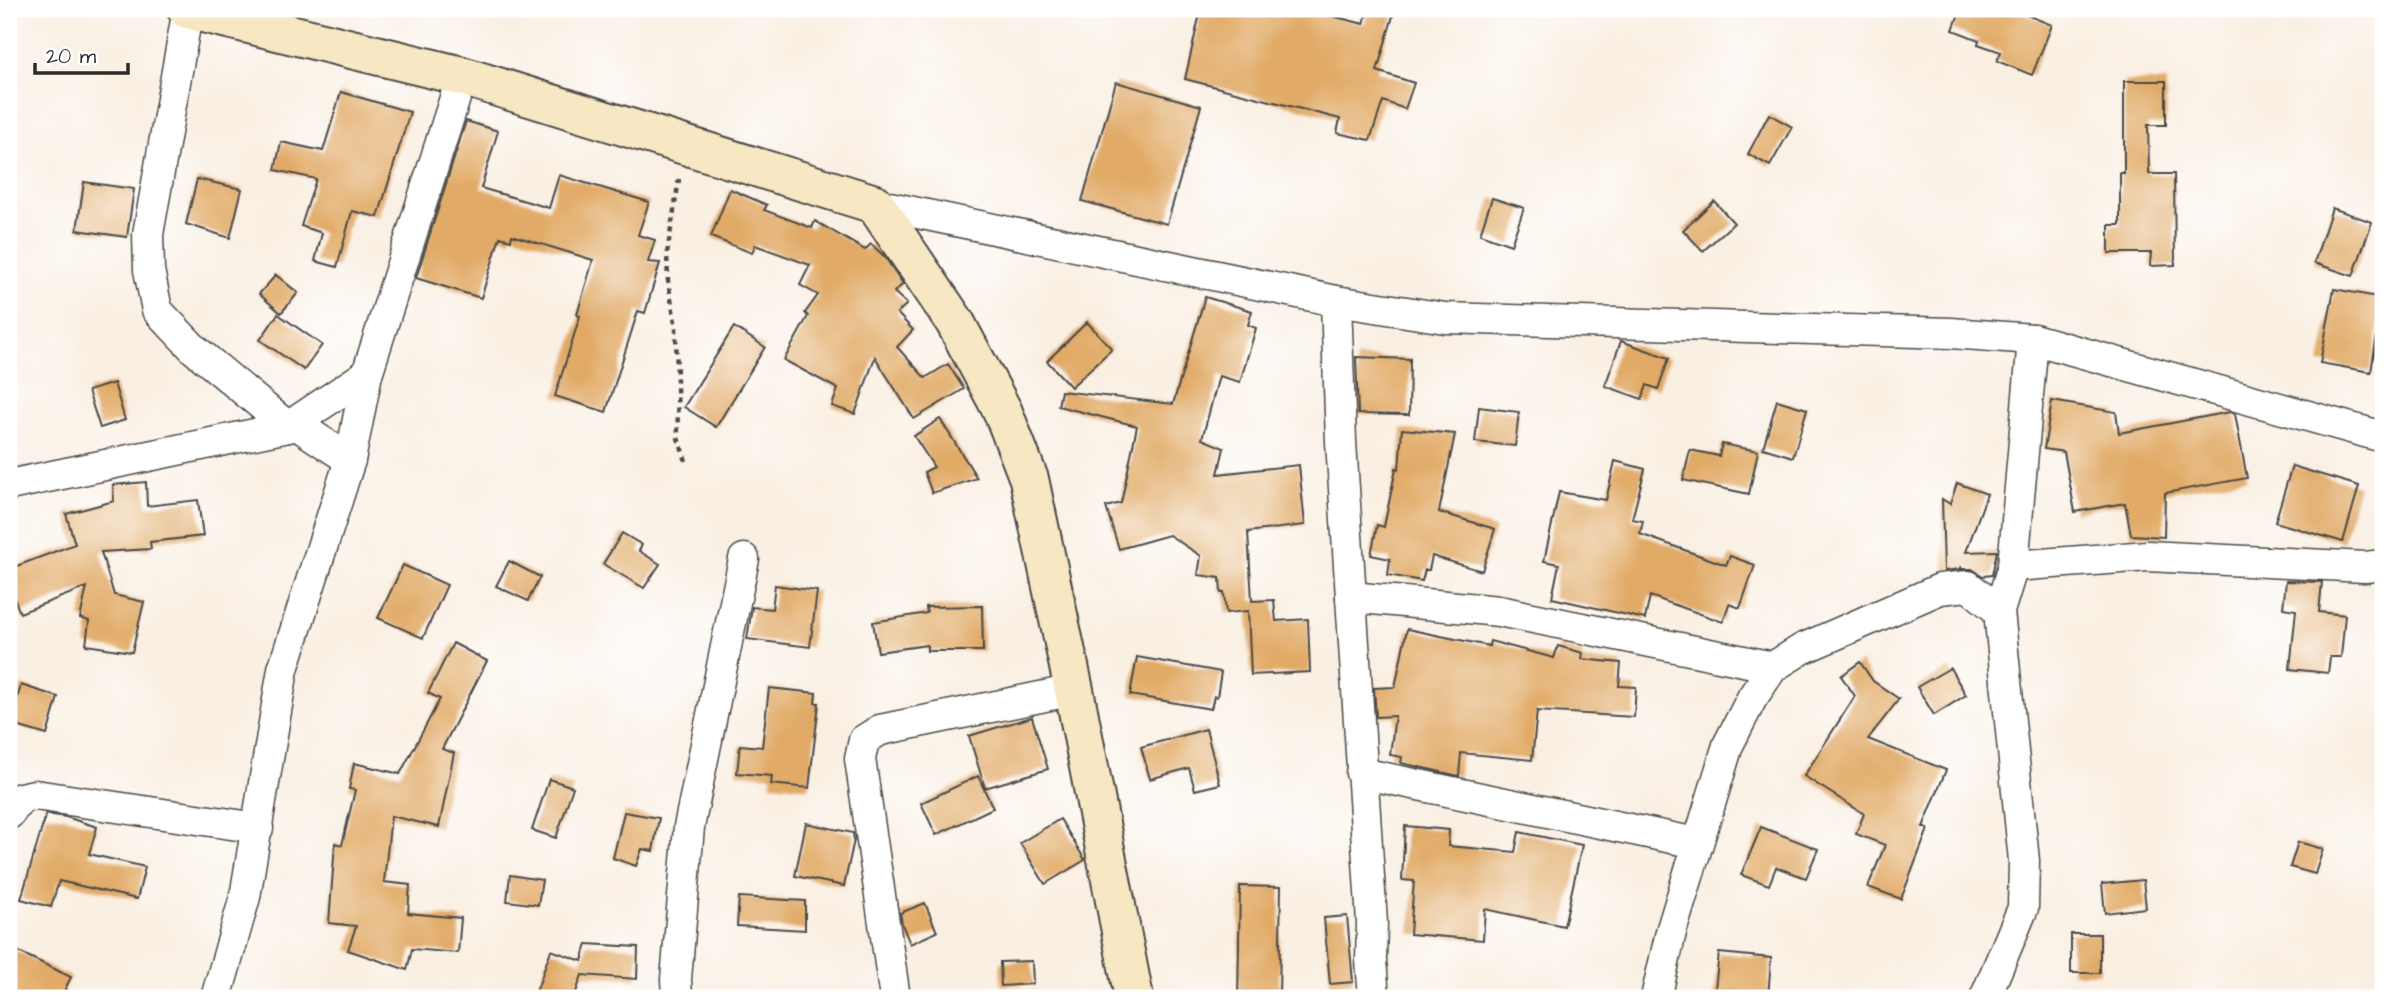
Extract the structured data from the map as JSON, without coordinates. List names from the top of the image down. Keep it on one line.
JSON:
{"scale_bar":"20 m"}
